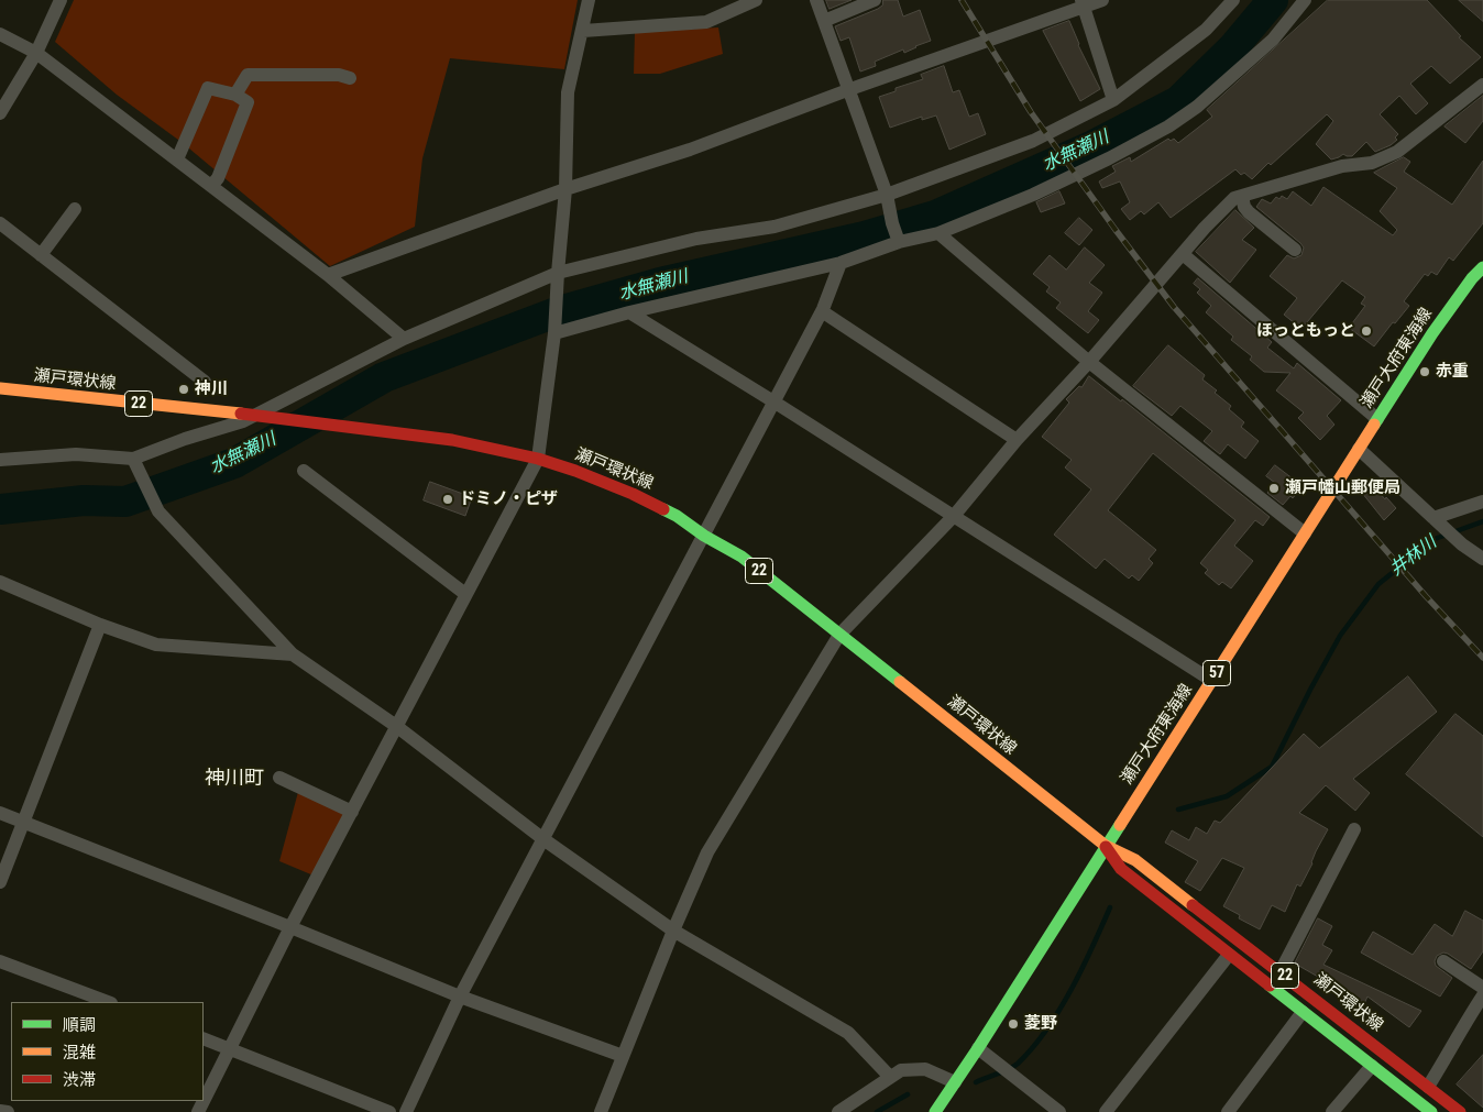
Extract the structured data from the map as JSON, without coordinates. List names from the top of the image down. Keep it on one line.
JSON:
{"streets":{"main road":["瀬戸大府東海線","瀬戸環状線","22","57"]},"crossings":[["瀬戸大府東海線","瀬戸環状線"]],"districts":["神川町"],"water":["水無瀬川","井林川"],"places":["ほっともっと","赤重","神川","瀬戸幡山郵便局","ドミノ・ピザ","菱野"],"legend":["順調","混雑","渋滞"]}
